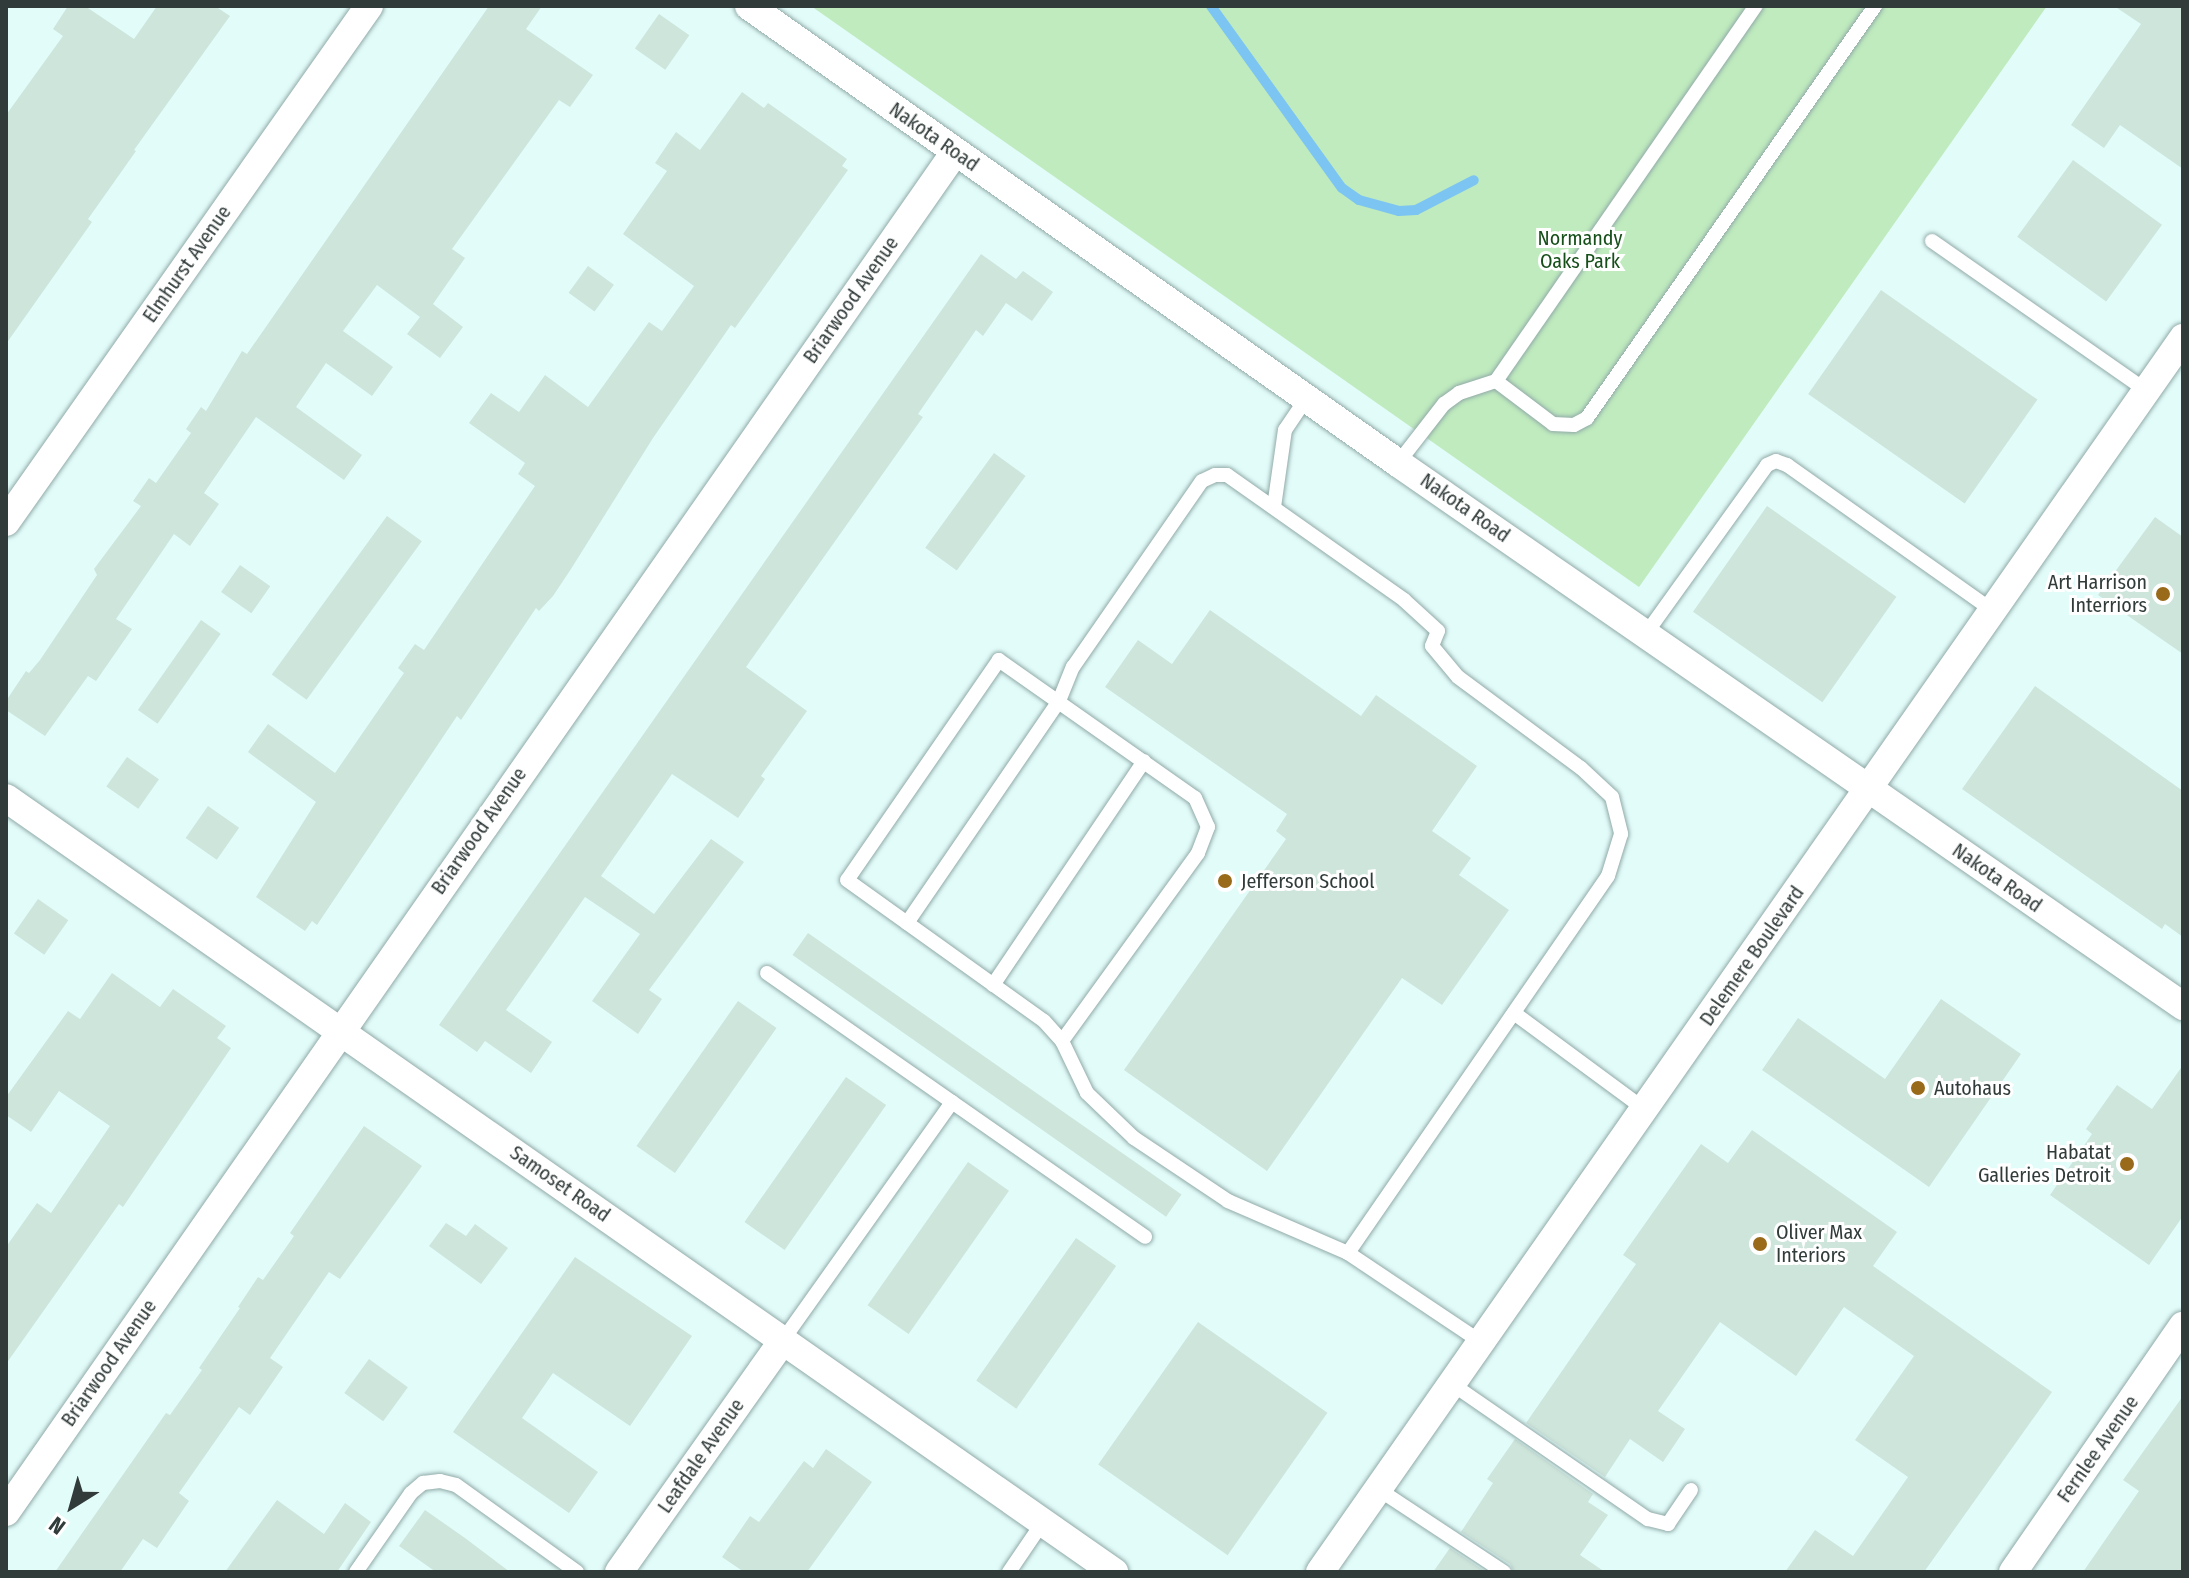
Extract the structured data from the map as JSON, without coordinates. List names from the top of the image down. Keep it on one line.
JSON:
{"streets":{"street":["Nakota Road","Elmhurst Avenue","Briarwood Avenue","Delemere Boulevard","Samoset Road","Fernlee Avenue","Leafdale Avenue"]},"crossings":[["Nakota Road","Briarwood Avenue"],["Nakota Road","Delemere Boulevard"],["Briarwood Avenue","Samoset Road"],["Samoset Road","Leafdale Avenue"]],"parks":["Normandy Oaks Park"],"places":["Art Harrison Interriors","Jefferson School","Autohaus","Habatat Galleries Detroit","Oliver Max Interiors"],"north":"bottom left"}
